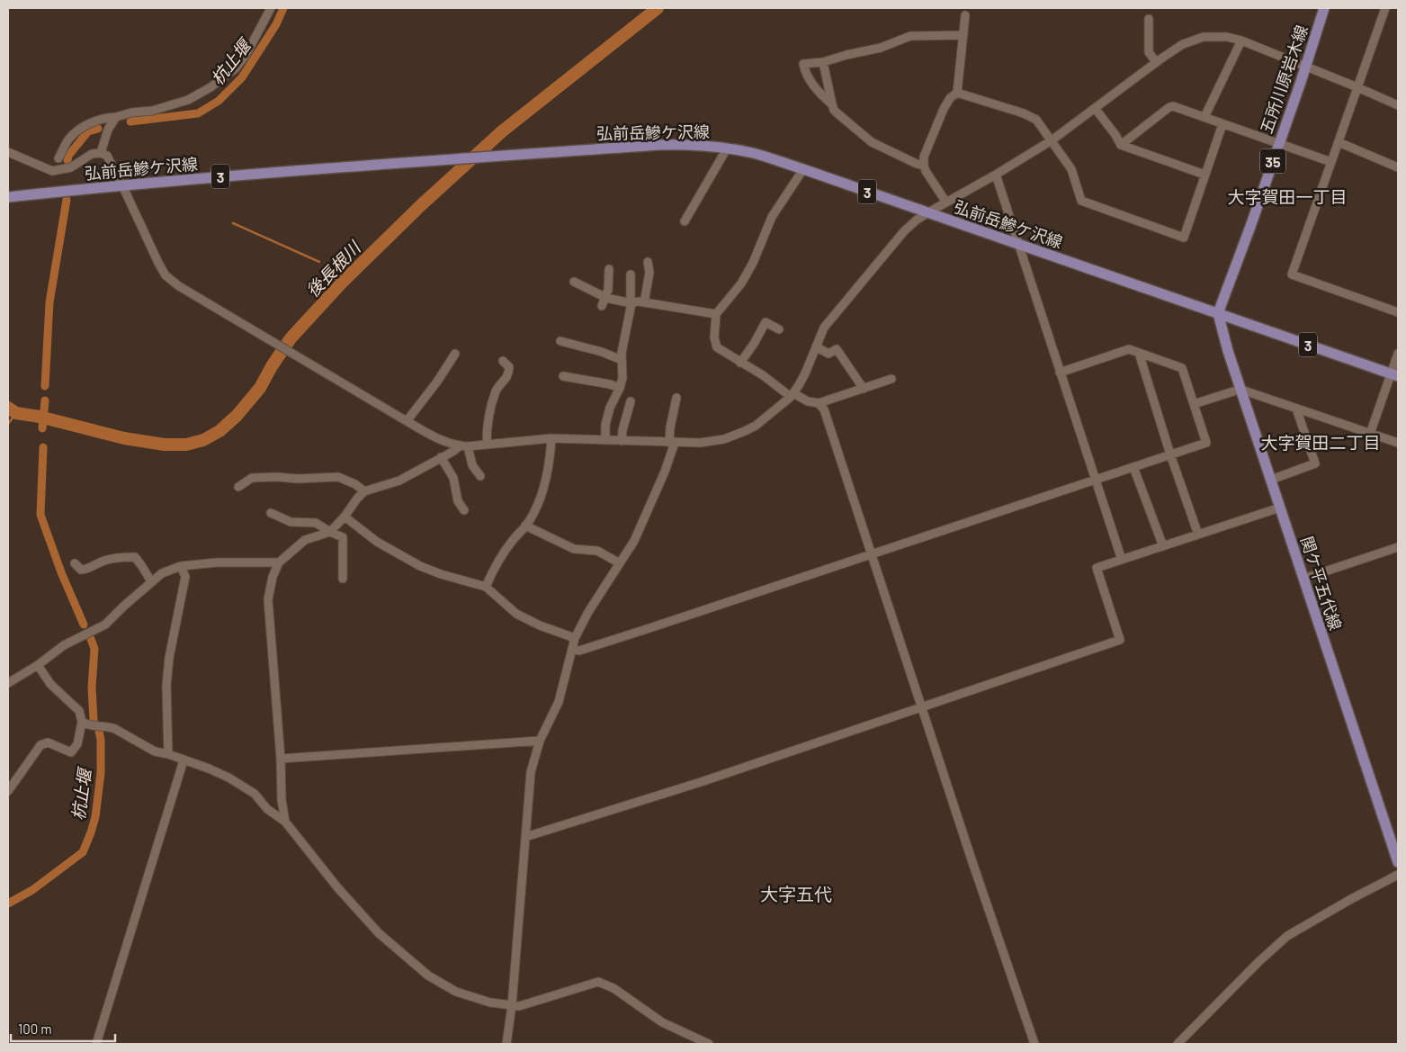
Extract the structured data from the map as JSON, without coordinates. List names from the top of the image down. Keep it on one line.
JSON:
{"streets":{"main road":["五所川原岩木線","弘前岳鰺ケ沢線","35","3","関ケ平五代線"]},"crossings":[["五所川原岩木線","弘前岳鰺ケ沢線"],["五所川原岩木線","関ケ平五代線"],["弘前岳鰺ケ沢線","関ケ平五代線"]],"districts":["大字賀田一丁目","大字賀田二丁目","大字五代"],"water":["杭止堰","後長根川"],"scale_bar":"100 m"}
